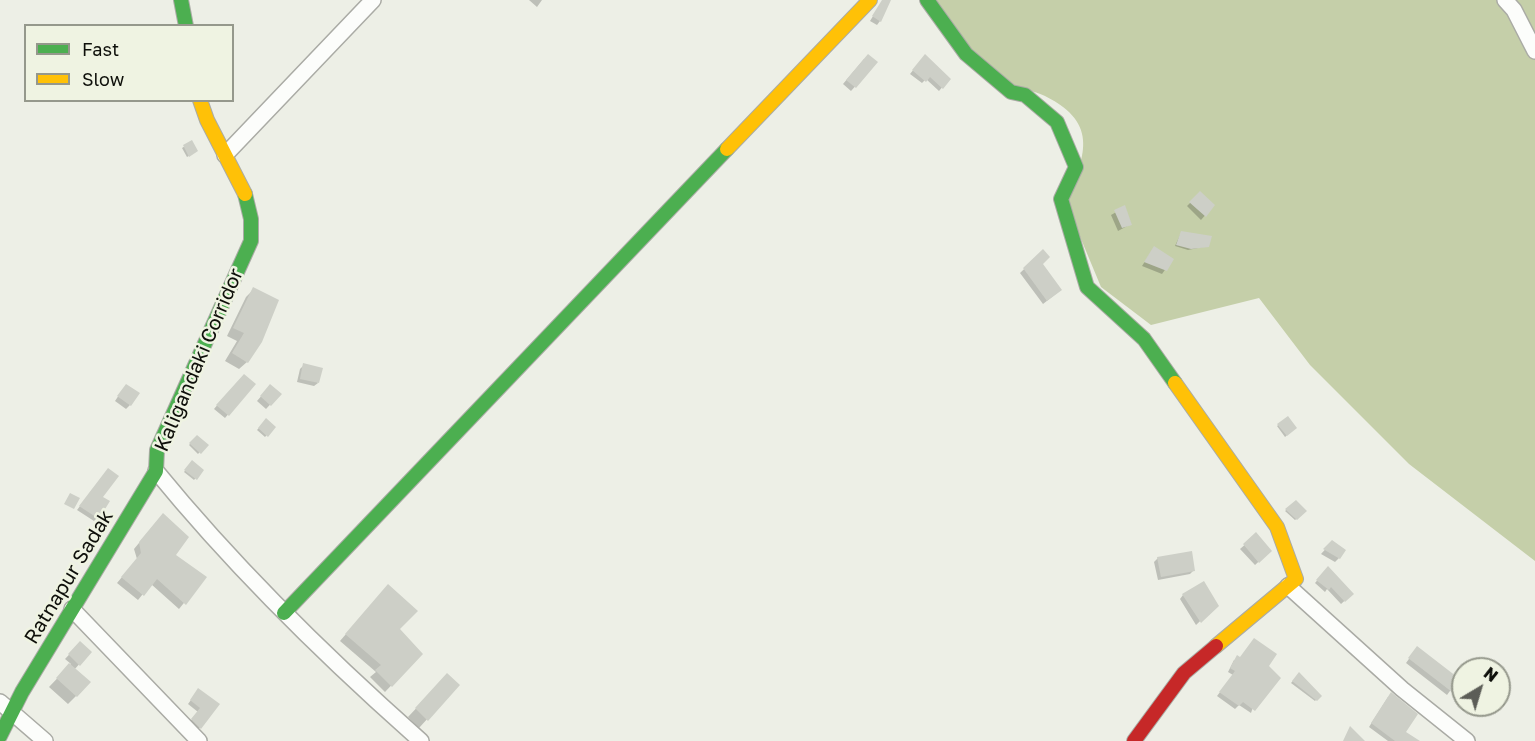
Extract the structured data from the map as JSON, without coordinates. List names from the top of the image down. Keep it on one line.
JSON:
{"streets":{"street":["Kaligandaki Corridor","Ratnapur Sadak"]},"crossings":[["Kaligandaki Corridor","Ratnapur Sadak"]],"legend":["Fast","Slow"],"north":"top right"}
